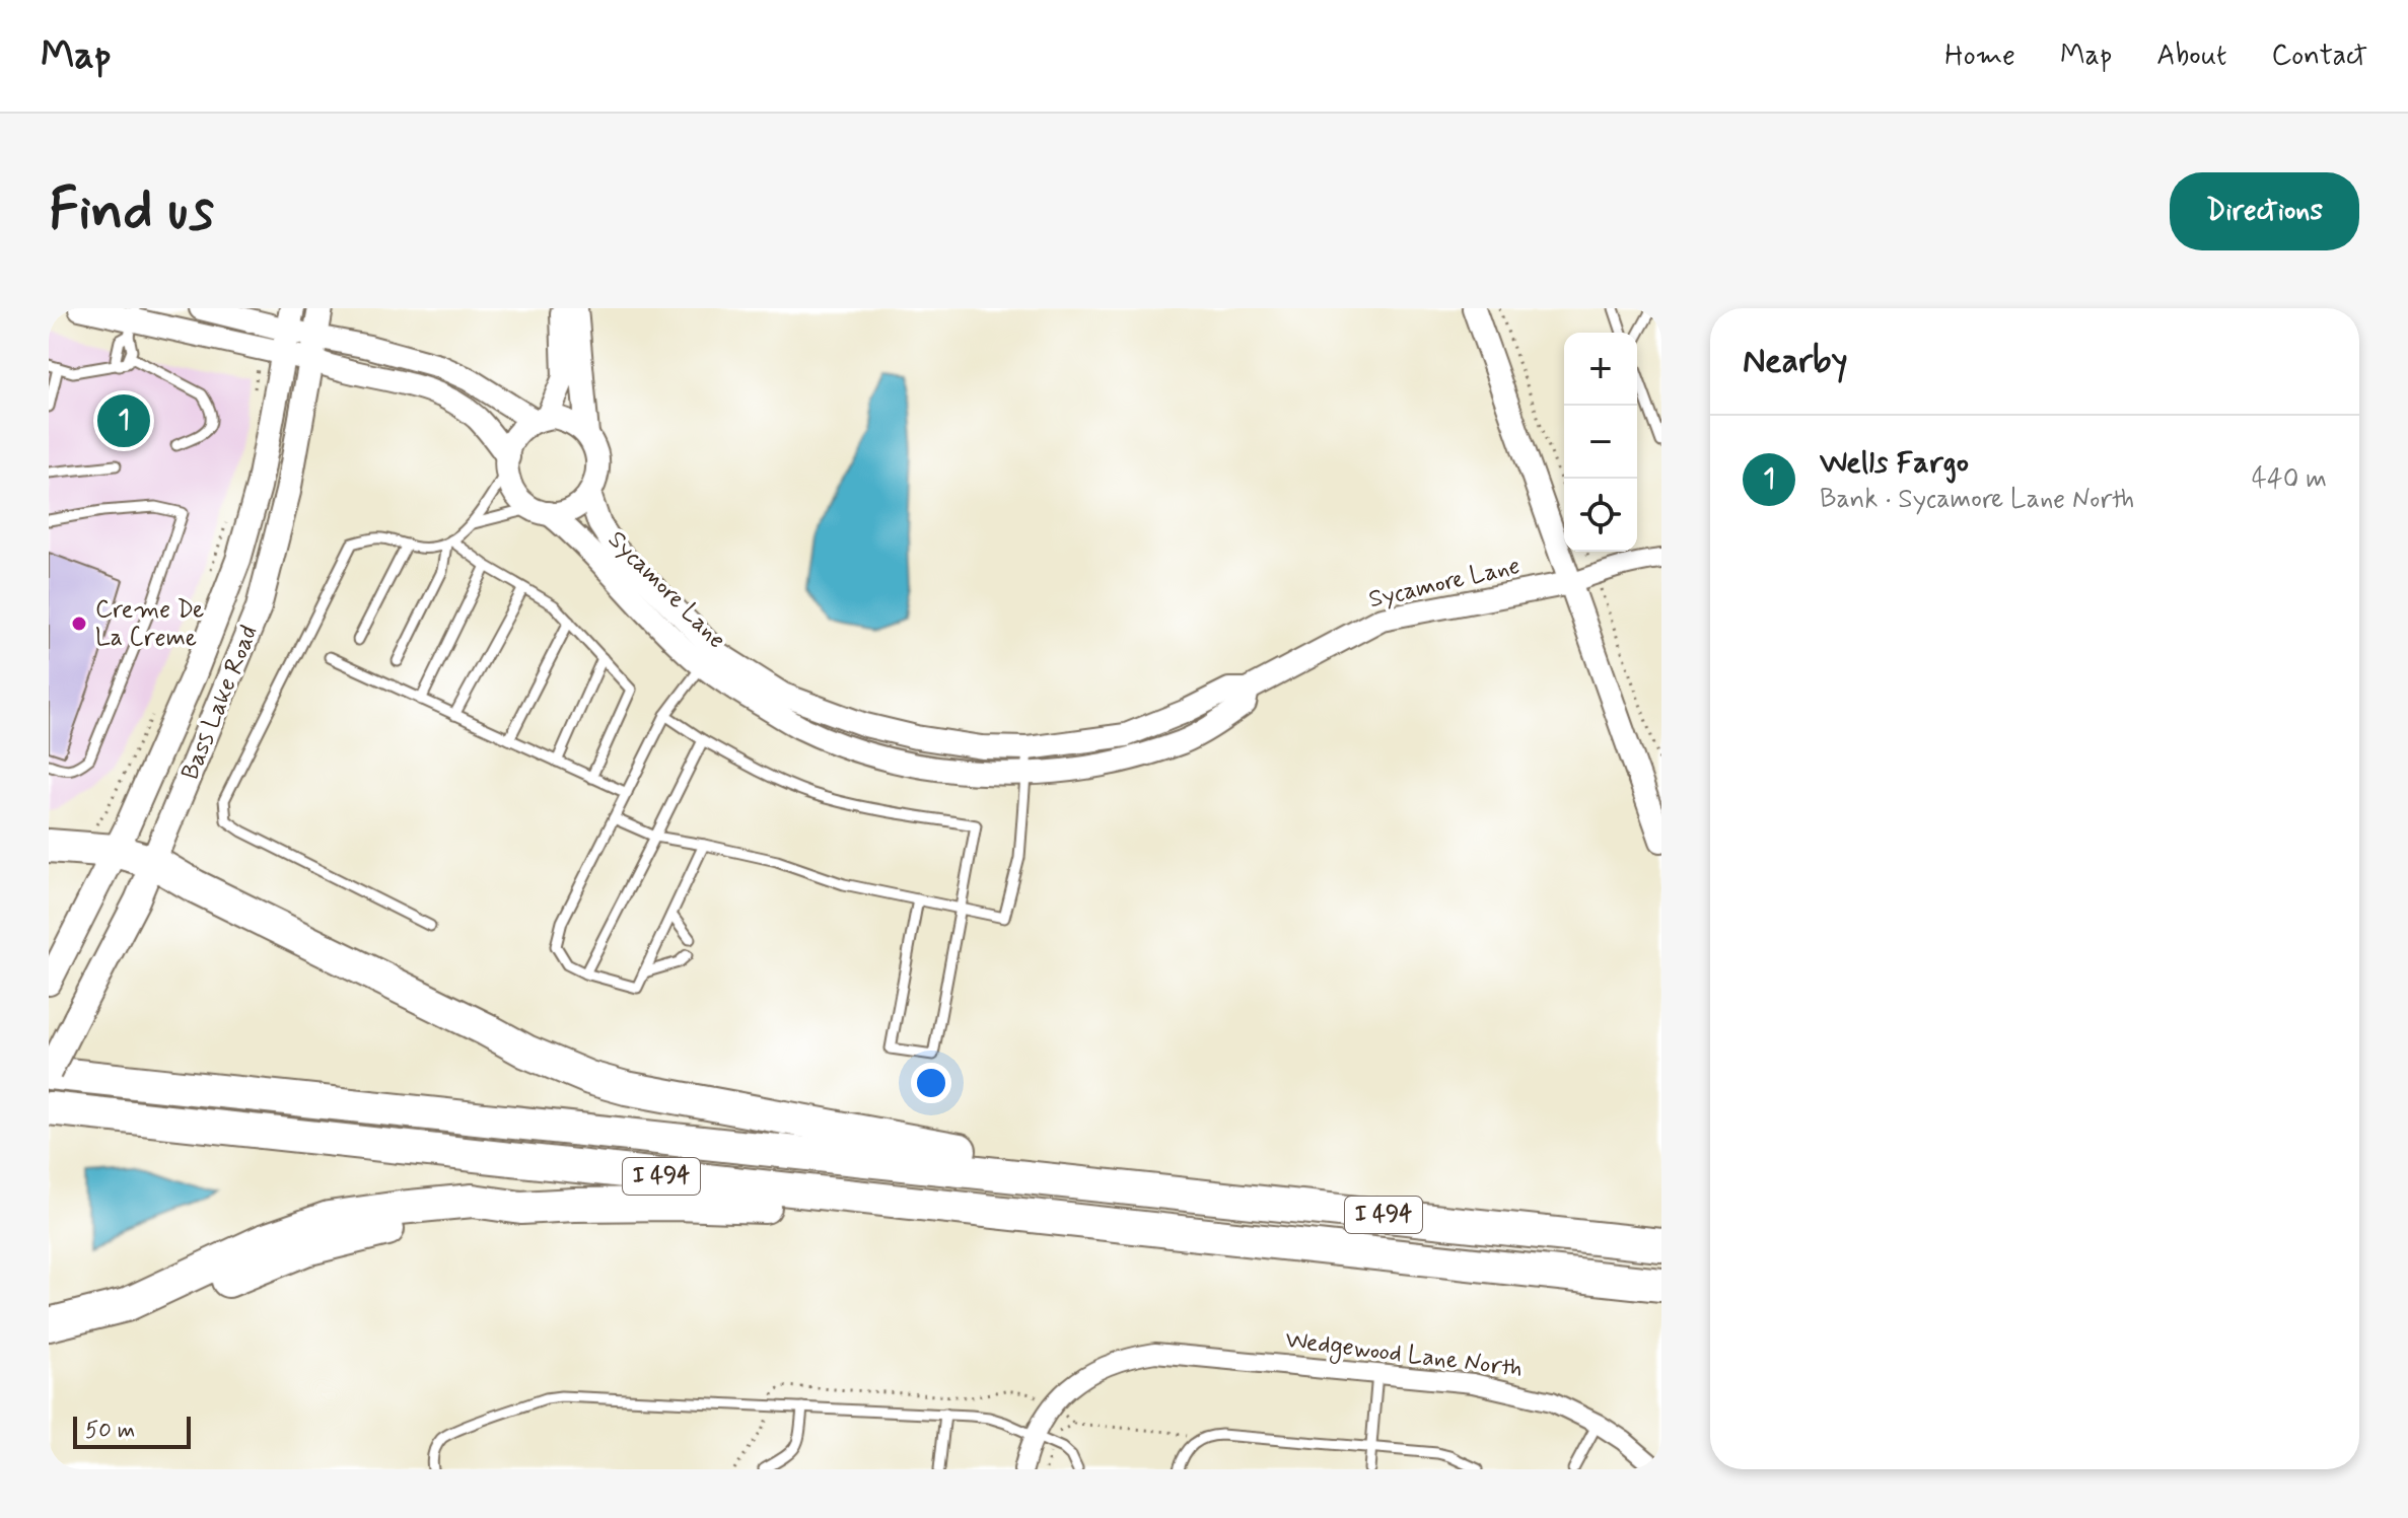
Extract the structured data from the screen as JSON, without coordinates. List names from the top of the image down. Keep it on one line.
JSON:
{"streets":{"highway":["I 494"],"main road":["Bass Lake Road"],"street":["Sycamore Lane","Wedgewood Lane North"]},"crossings":[["Bass Lake Road","I 494"]],"places":["Creme De La Creme"],"scale_bar":"50 m","page":{"header":"Map","nav":["Home","Map","About","Contact"],"buttons":"Directions","title":"Find us","heading":"Nearby","map_buttons":["+","−"],"pins":"1","list":[{"mark":"1","name":"Wells Fargo","note":"Bank · Sycamore Lane North","value":"440 m"}],"scale":"50 m"}}
